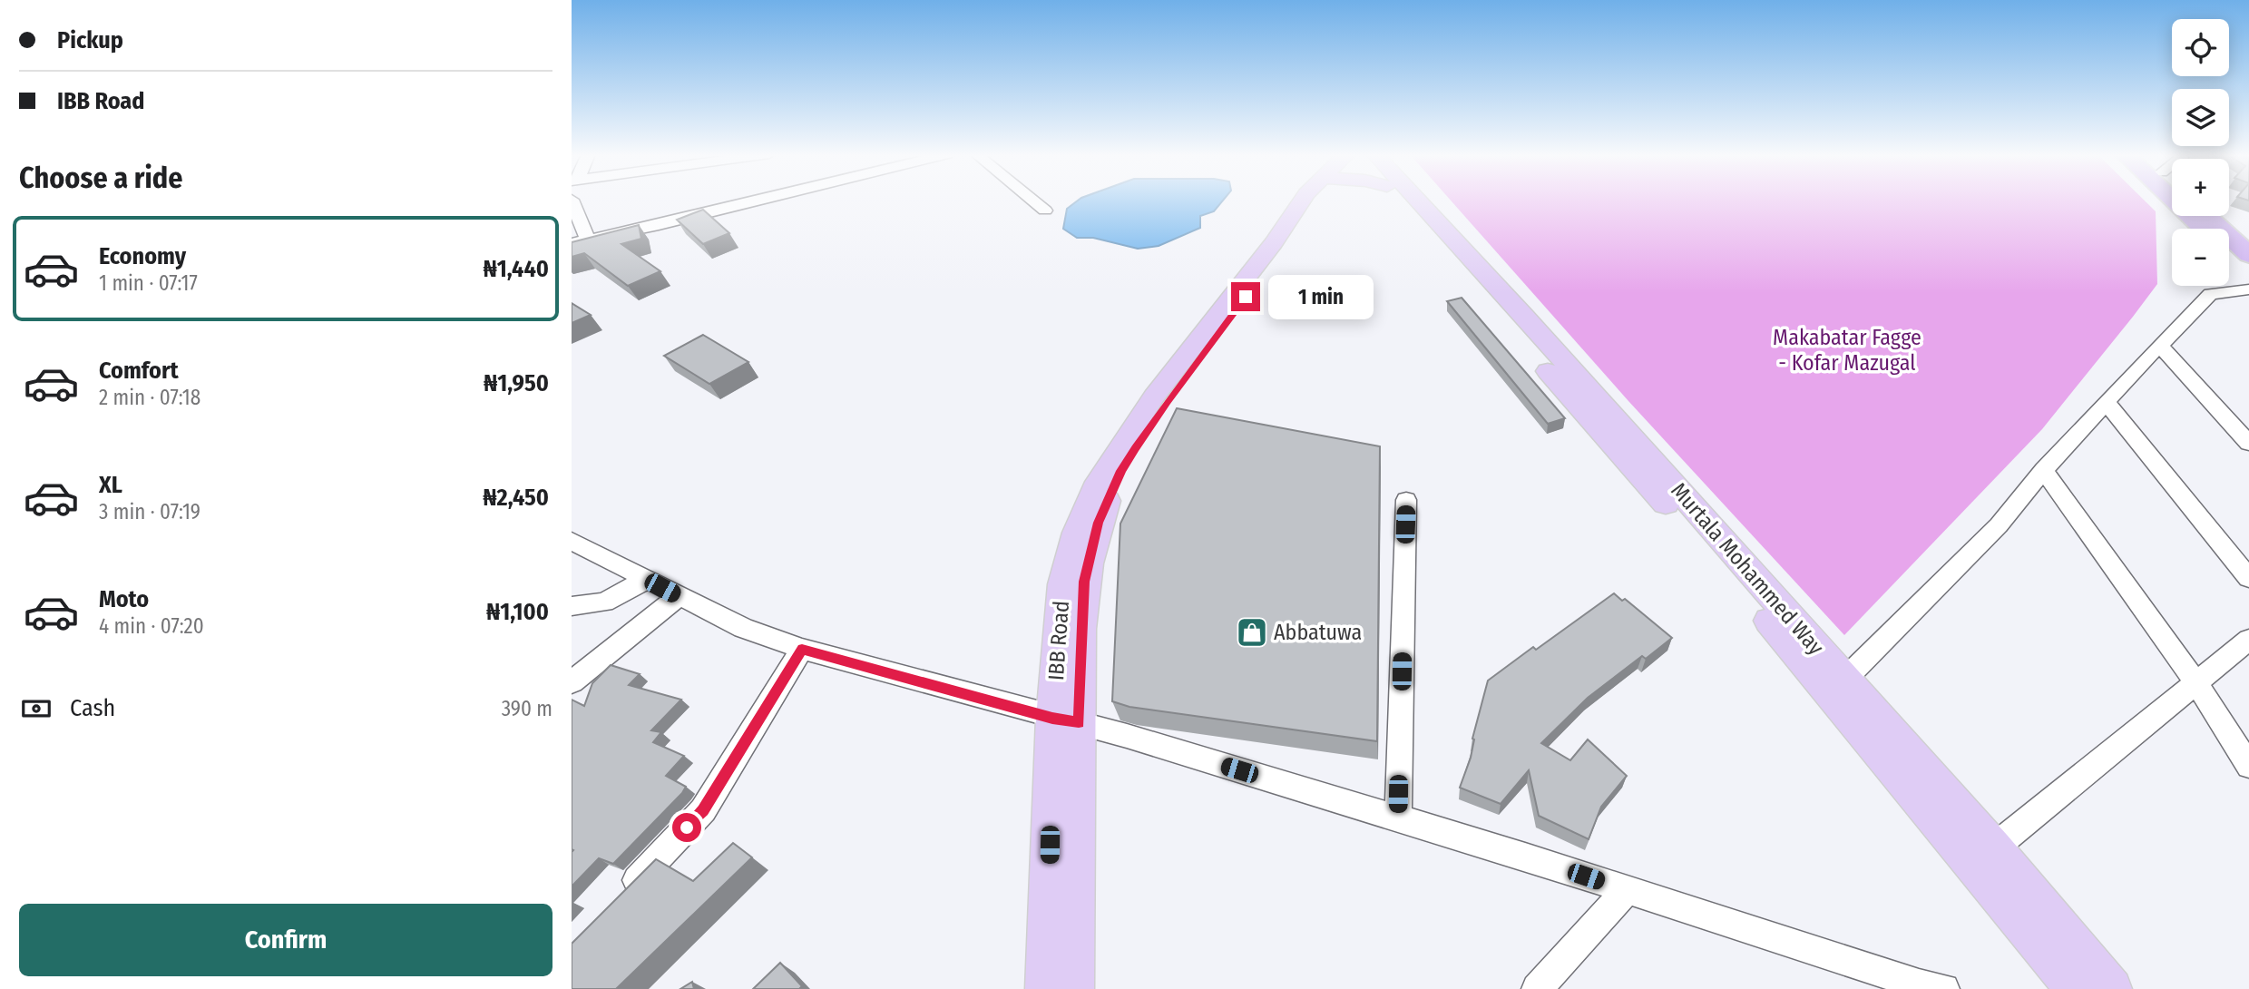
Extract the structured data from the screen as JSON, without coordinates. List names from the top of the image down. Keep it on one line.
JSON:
{"streets":{"main road":["Murtala Mohammed Way","IBB Road"]},"parks":["Makabatar Fagge - Kofar Mazugal"],"places":{"shop":["Abbatuwa"]},"page":{"banner":["Pickup","IBB Road"],"map_buttons":["+","−"],"heading":"Choose a ride","list":[{"name":"Economy","note":"1 min · 07:17","value":"₦1,440"},{"name":"Comfort","note":"2 min · 07:18","value":"₦1,950"},{"name":"XL","note":"3 min · 07:19","value":"₦2,450"},{"name":"Moto","note":"4 min · 07:20","value":"₦1,100"}],"bubble":"1 min","pay":["Cash","390 m"],"buttons":"Confirm"}}
